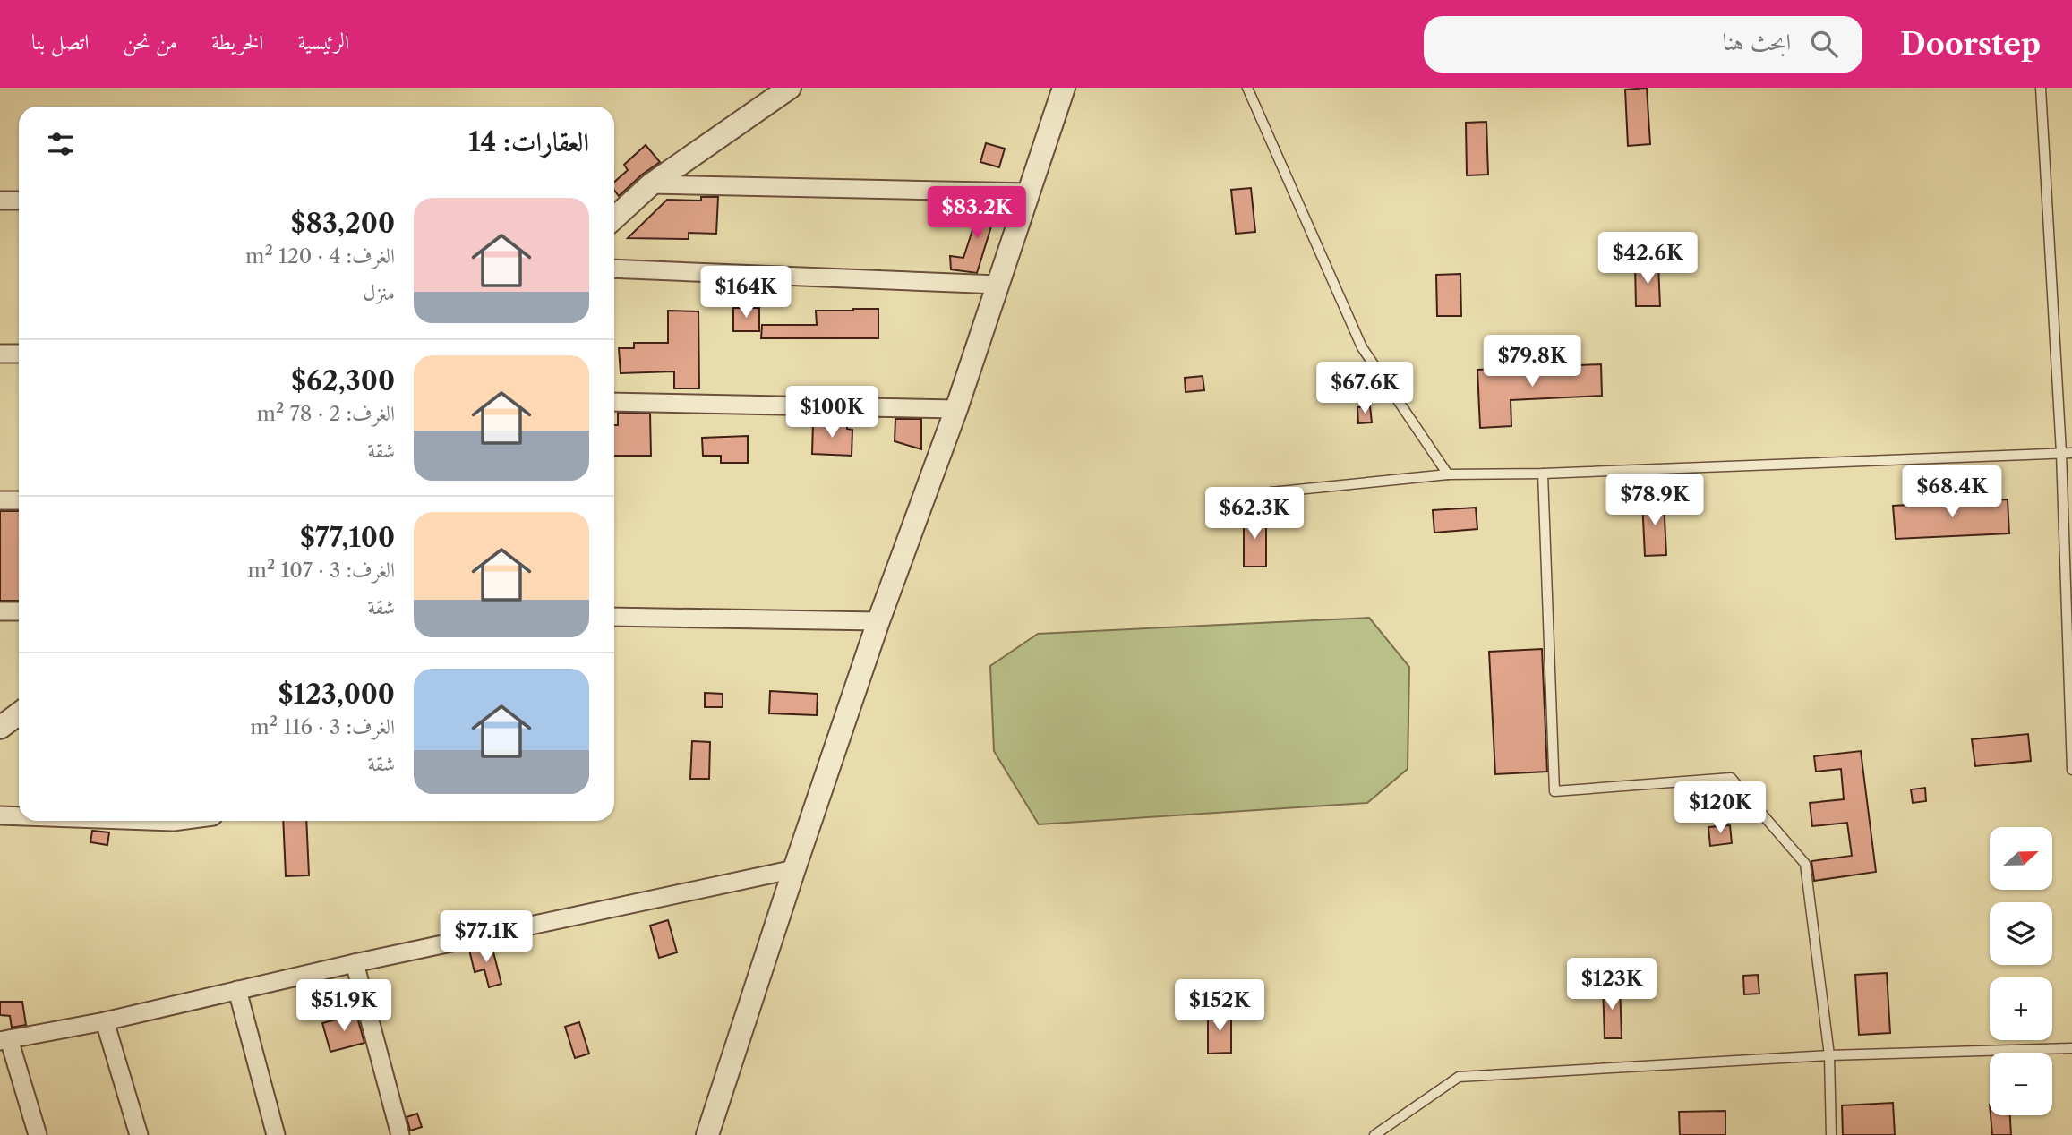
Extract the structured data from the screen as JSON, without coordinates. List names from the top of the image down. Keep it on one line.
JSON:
{"north":"right","page":{"header":"Doorstep","search":"ابحث هنا","nav":["الرئيسية","الخريطة","من نحن","اتصل بنا"],"heading":"العقارات: 14","list":[{"name":"$83,200","note":"الغرف: 4 · 120 m² · منزل"},{"name":"$62,300","note":"الغرف: 2 · 78 m² · شقة"},{"name":"$77,100","note":"الغرف: 3 · 107 m² · شقة"},{"name":"$123,000","note":"الغرف: 3 · 116 m² · شقة"}],"price":["$83.2K","$42.6K","$164K","$79.8K","$67.6K","$100K","$68.4K","$78.9K","$62.3K","$120K","$77.1K","$123K","$51.9K","$152K"],"map_buttons":["+","−"]}}
